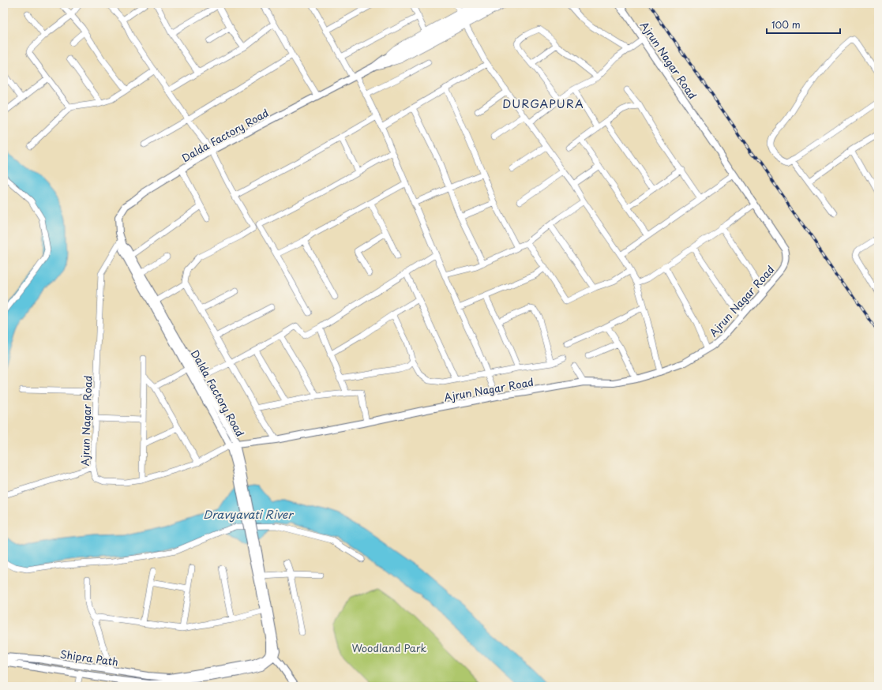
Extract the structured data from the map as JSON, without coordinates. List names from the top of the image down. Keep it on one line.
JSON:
{"streets":{"street":["Ajrun Nagar Road","Dalda Factory Road","Shipra Path"]},"crossings":[["Ajrun Nagar Road","Dalda Factory Road"],["Dalda Factory Road","Shipra Path"]],"districts":["DURGAPURA"],"water":["Dravyavati River"],"parks":["Woodland Park"],"scale_bar":"100 m"}
